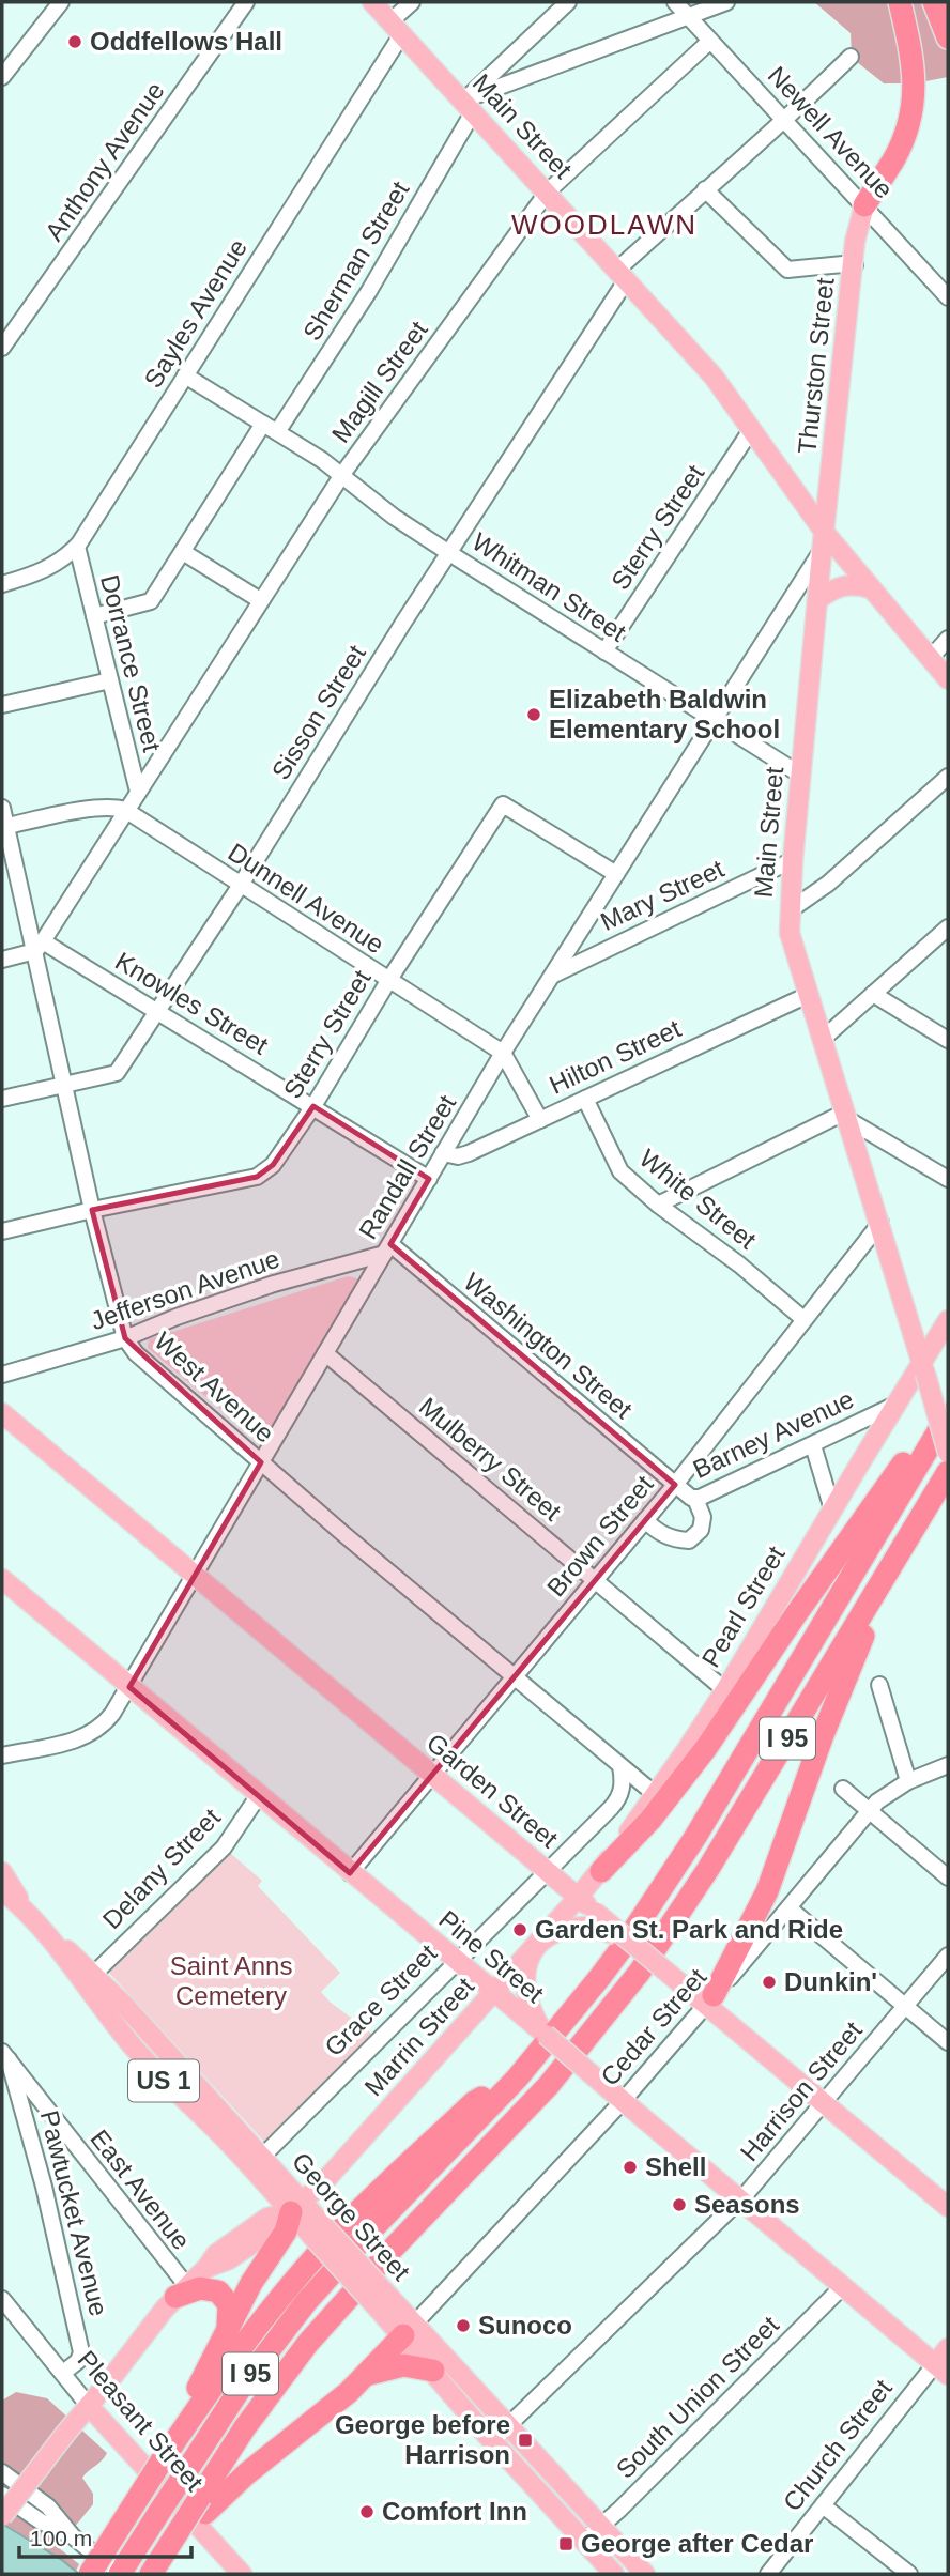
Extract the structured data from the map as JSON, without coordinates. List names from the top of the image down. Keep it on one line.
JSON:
{"streets":{"highway":["I 95"],"main road":["Main Street","Thurston Street","Pearl Street","Garden Street","Pine Street","Marrin Street","US 1","George Street","Pleasant Street","Church Street"],"street":["Newell Avenue","Anthony Avenue","Sherman Street","Sayles Avenue","Magill Street","Sterry Street","Whitman Street","Dorrance Street","Sisson Street","Mary Street","Dunnell Avenue","Knowles Street","Hilton Street","Randall Street","White Street","Jefferson Avenue","Washington Street","West Avenue","Barney Avenue","Mulberry Street","Brown Street","Delany Street","Grace Street","Cedar Street","Harrison Street","East Avenue","Pawtucket Avenue","South Union Street"]},"crossings":[["Main Street","Sherman Street"],["Main Street","Sayles Avenue"],["Main Street","Thurston Street"],["Main Street","Magill Street"],["Main Street","Sterry Street"],["Main Street","Whitman Street"],["Main Street","Sisson Street"],["Main Street","Mary Street"],["Main Street","Hilton Street"],["Main Street","Randall Street"],["Main Street","Brown Street"],["Main Street","Pearl Street"],["Newell Avenue","Thurston Street"],["Newell Avenue","Magill Street"],["Newell Avenue","Sisson Street"],["Sherman Street","Whitman Street"],["Sayles Avenue","Dorrance Street"],["Thurston Street","Randall Street"],["Magill Street","Whitman Street"],["Magill Street","Dorrance Street"],["Magill Street","Dunnell Avenue"],["Sterry Street","Whitman Street"],["Sterry Street","Dunnell Avenue"],["Sterry Street","Knowles Street"],["Sterry Street","Randall Street"],["Sterry Street","West Avenue"],["Whitman Street","Sisson Street"],["Whitman Street","Randall Street"],["Sisson Street","Dunnell Avenue"],["Sisson Street","Knowles Street"],["Sisson Street","West Avenue"],["Mary Street","Randall Street"],["Dunnell Avenue","Hilton Street"],["Dunnell Avenue","Randall Street"],["Knowles Street","Randall Street"],["Knowles Street","West Avenue"],["Hilton Street","Randall Street"],["Hilton Street","White Street"],["Randall Street","Jefferson Avenue"],["Randall Street","Washington Street"],["Randall Street","West Avenue"],["Randall Street","Mulberry Street"],["Randall Street","Garden Street"],["Randall Street","Pine Street"],["White Street","Brown Street"],["Jefferson Avenue","Washington Street"],["Jefferson Avenue","West Avenue"],["Washington Street","Barney Avenue"],["Washington Street","Brown Street"],["West Avenue","Brown Street"],["West Avenue","Pearl Street"],["West Avenue","Grace Street"],["Barney Avenue","Brown Street"],["Barney Avenue","Pearl Street"],["Mulberry Street","Brown Street"],["Mulberry Street","Pearl Street"],["Brown Street","Garden Street"],["Brown Street","Pine Street"],["Pearl Street","Marrin Street"],["Garden Street","Grace Street"],["Garden Street","Marrin Street"],["Delany Street","Pine Street"],["Delany Street","George Street"],["Pine Street","Grace Street"],["Pine Street","Cedar Street"],["Pine Street","Marrin Street"],["Pine Street","Harrison Street"],["Pine Street","South Union Street"],["Pine Street","Church Street"],["Grace Street","George Street"],["Cedar Street","George Street"],["Marrin Street","George Street"],["US 1","George Street"],["Harrison Street","George Street"],["East Avenue","Pawtucket Avenue"],["Pawtucket Avenue","Pleasant Street"],["George Street","South Union Street"]],"districts":["WOODLAWN"],"parks":["Saint Anns Cemetery"],"places":{"other":["Oddfellows Hall","Elizabeth Baldwin Elementary School","Garden St. Park and Ride","Dunkin'","Shell","Seasons","Sunoco","Comfort Inn"],"transit":["George before Harrison","George after Cedar"]},"scale_bar":"100 m"}
